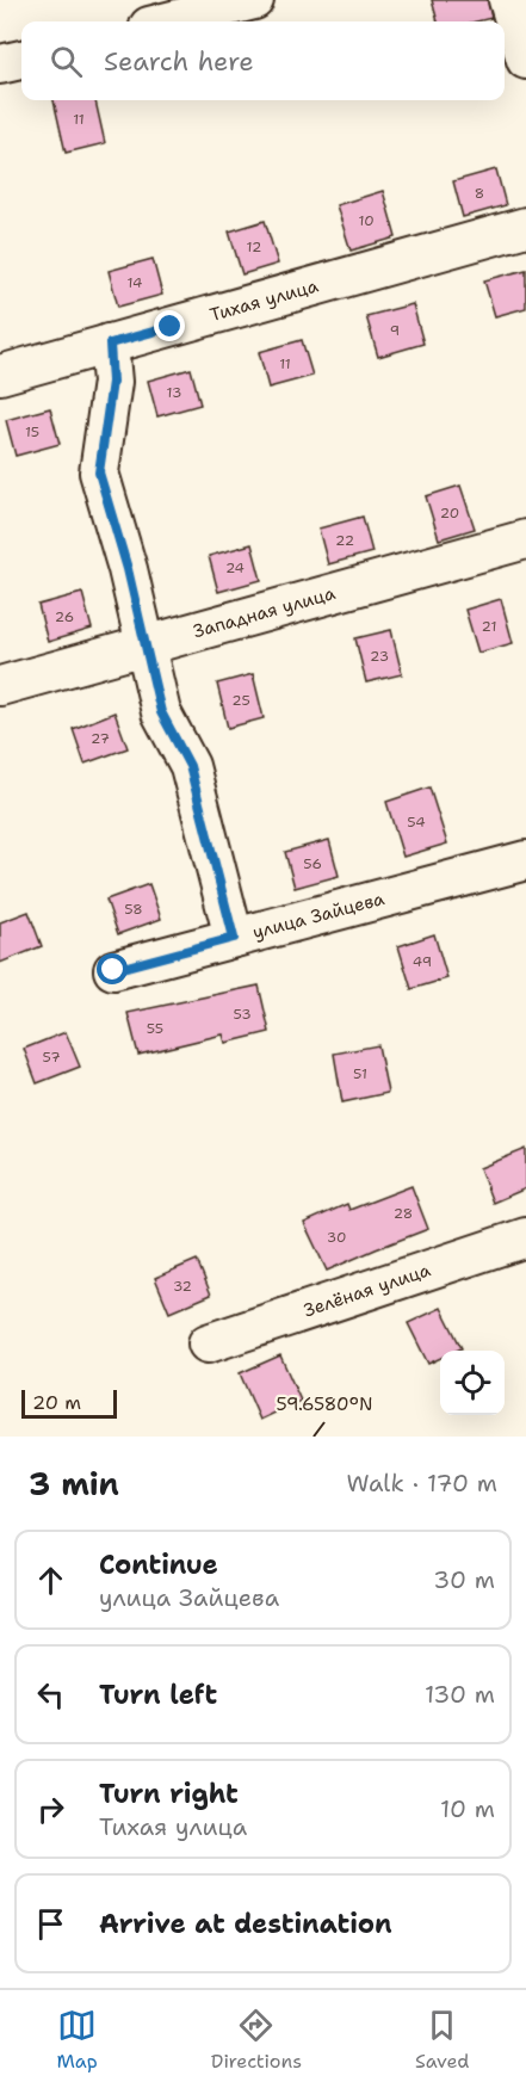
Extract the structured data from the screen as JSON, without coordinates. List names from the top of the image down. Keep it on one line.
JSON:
{"streets":{"street":["Тихая улица","Западная улица","улица Зайцева","Зелёная улица"]},"house_numbers":["11","8","10","12","14","9","11","13","15","20","22","24","26","21","23","25","27","54","56","58","49","53","55","57","51","28","30","32"],"scale_bar":"20 m","page":{"search":"Search here","scale":"20 m","heading":["3 min","Walk · 170 m"],"list":[["Continue","улица Зайцева","30 m"],["Turn left","130 m"],["Turn right","Тихая улица","10 m"],"Arrive at destination"],"nav":["Map","Directions","Saved"]},"coordinates":["59.6580°N"]}
